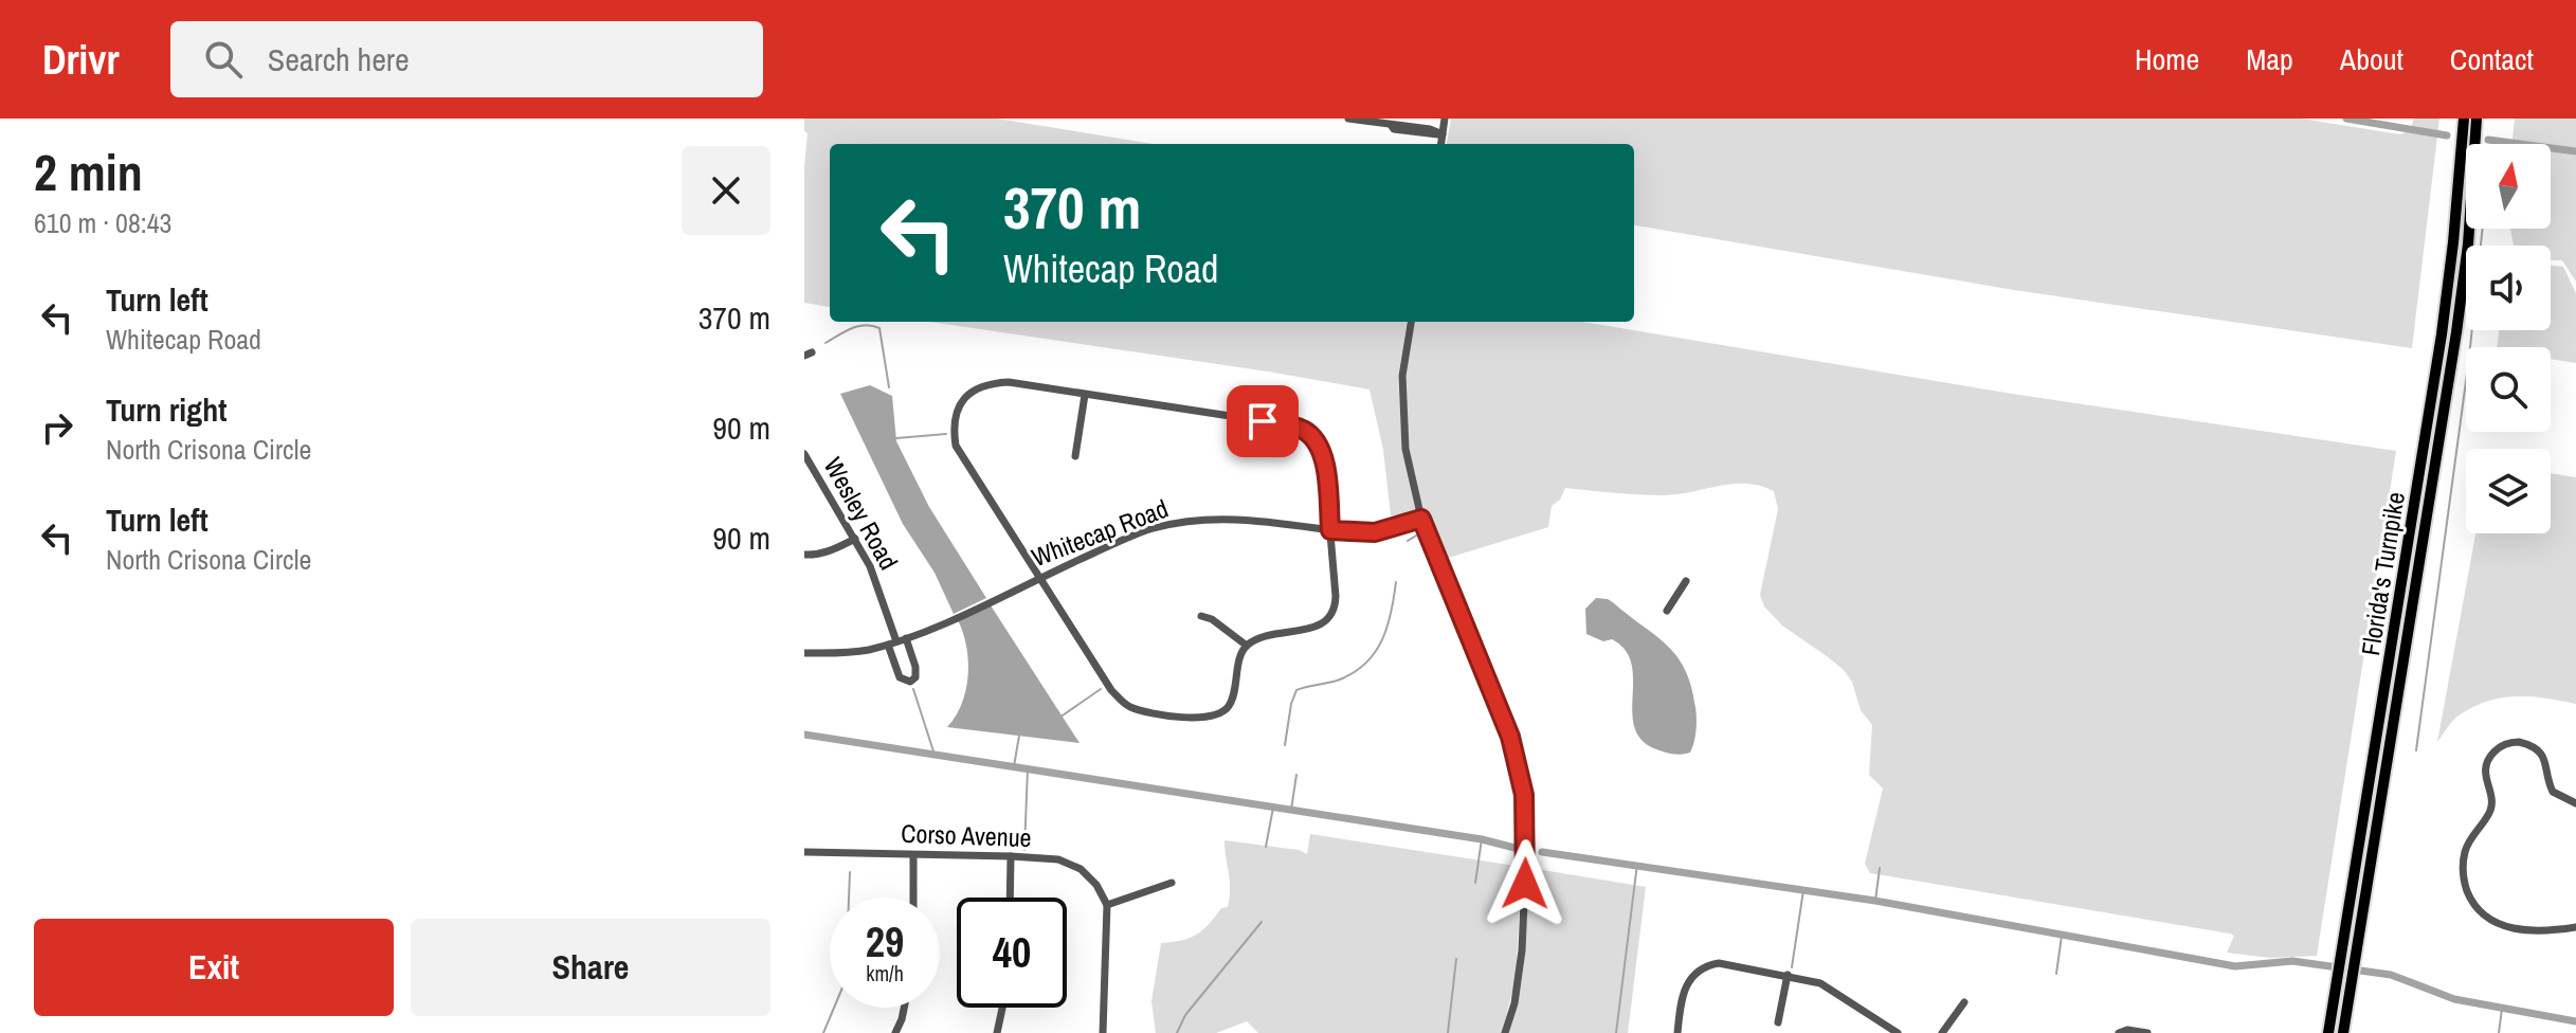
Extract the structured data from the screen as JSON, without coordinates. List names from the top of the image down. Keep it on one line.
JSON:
{"streets":{"highway":["Florida's Turnpike"],"street":["Wesley Road","Whitecap Road","Corso Avenue"]},"crossings":[["Wesley Road","Whitecap Road"]],"north":"top","page":{"header":"Drivr","search":"Search here","nav":["Home","Map","About","Contact"],"heading":["2 min","610 m · 08:43"],"turn":["370 m","Whitecap Road"],"list":[{"name":"Turn left","note":"Whitecap Road","value":"370 m"},{"name":"Turn right","note":"North Crisona Circle","value":"90 m"},{"name":"Turn left","note":"North Crisona Circle","value":"90 m"}],"speed":"29 km/h","limit":"40","buttons":["Exit","Share"]}}
